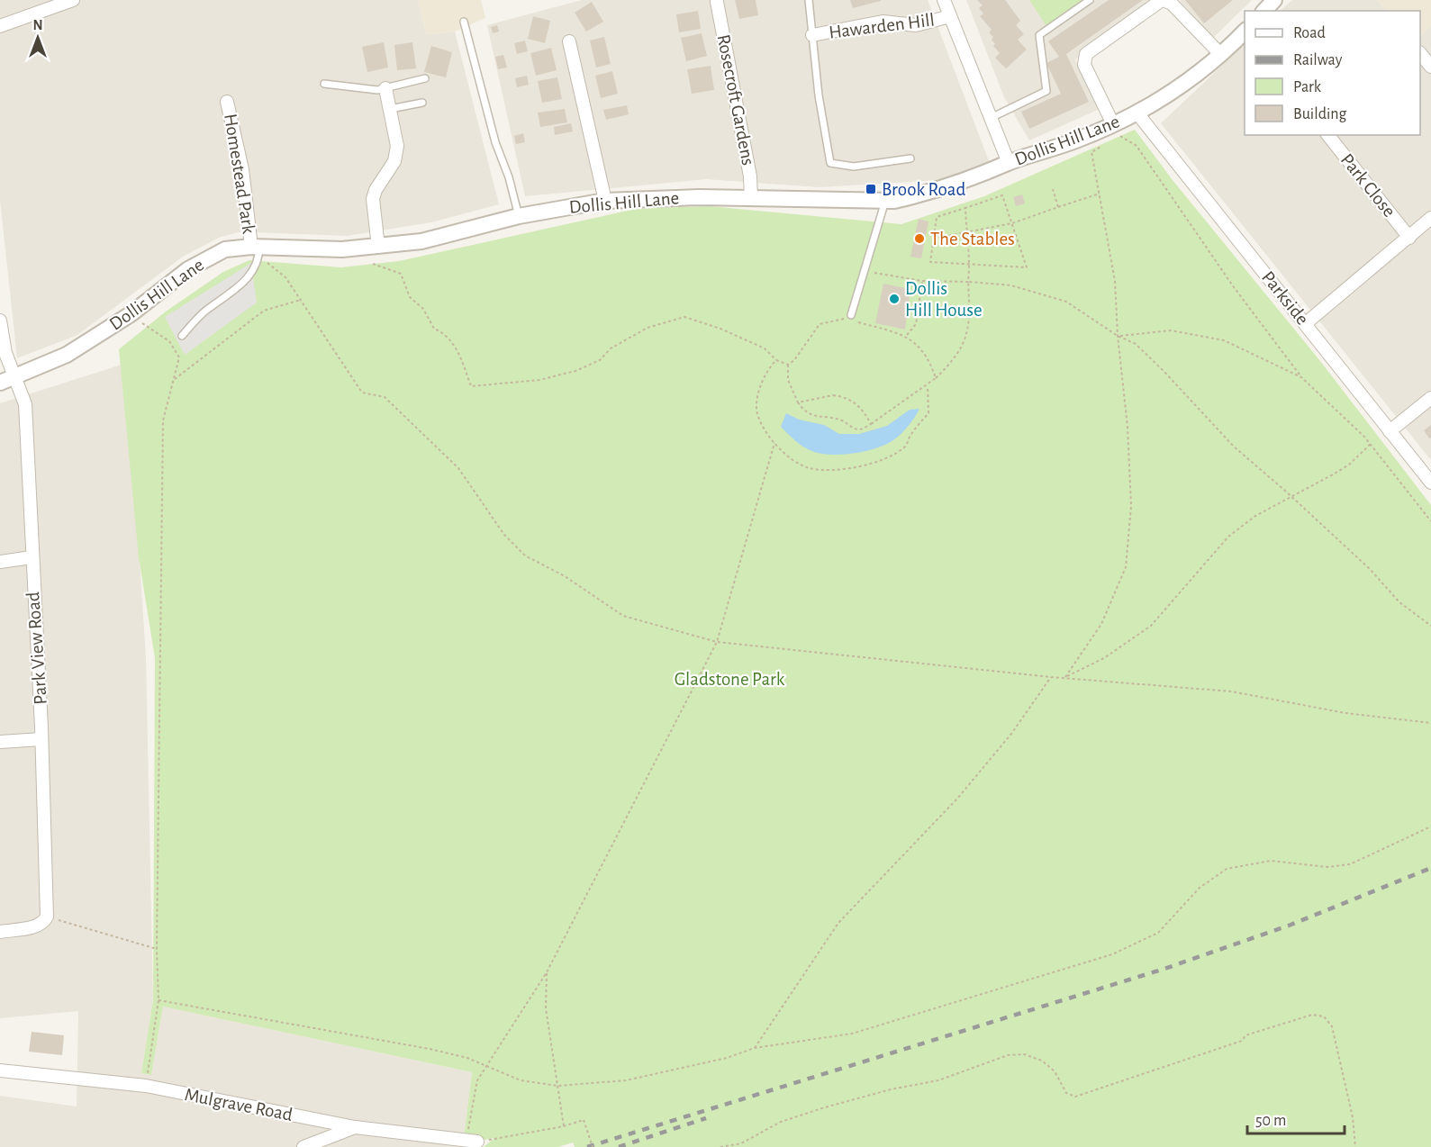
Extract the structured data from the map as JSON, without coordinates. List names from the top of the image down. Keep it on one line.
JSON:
{"streets":{"street":["Hawarden Hill","Rosecroft Gardens","Dollis Hill Lane","Homestead Park","Park Close","Parkside","Park View Road","Mulgrave Road"]},"crossings":[["Rosecroft Gardens","Dollis Hill Lane"],["Dollis Hill Lane","Homestead Park"],["Dollis Hill Lane","Parkside"],["Dollis Hill Lane","Park View Road"]],"parks":["Gladstone Park"],"places":{"transit":["Brook Road"],"other":["The Stables","Dollis Hill House"]},"legend":["Road","Railway","Park","Building"],"scale_bar":"50 m","north":"top"}
